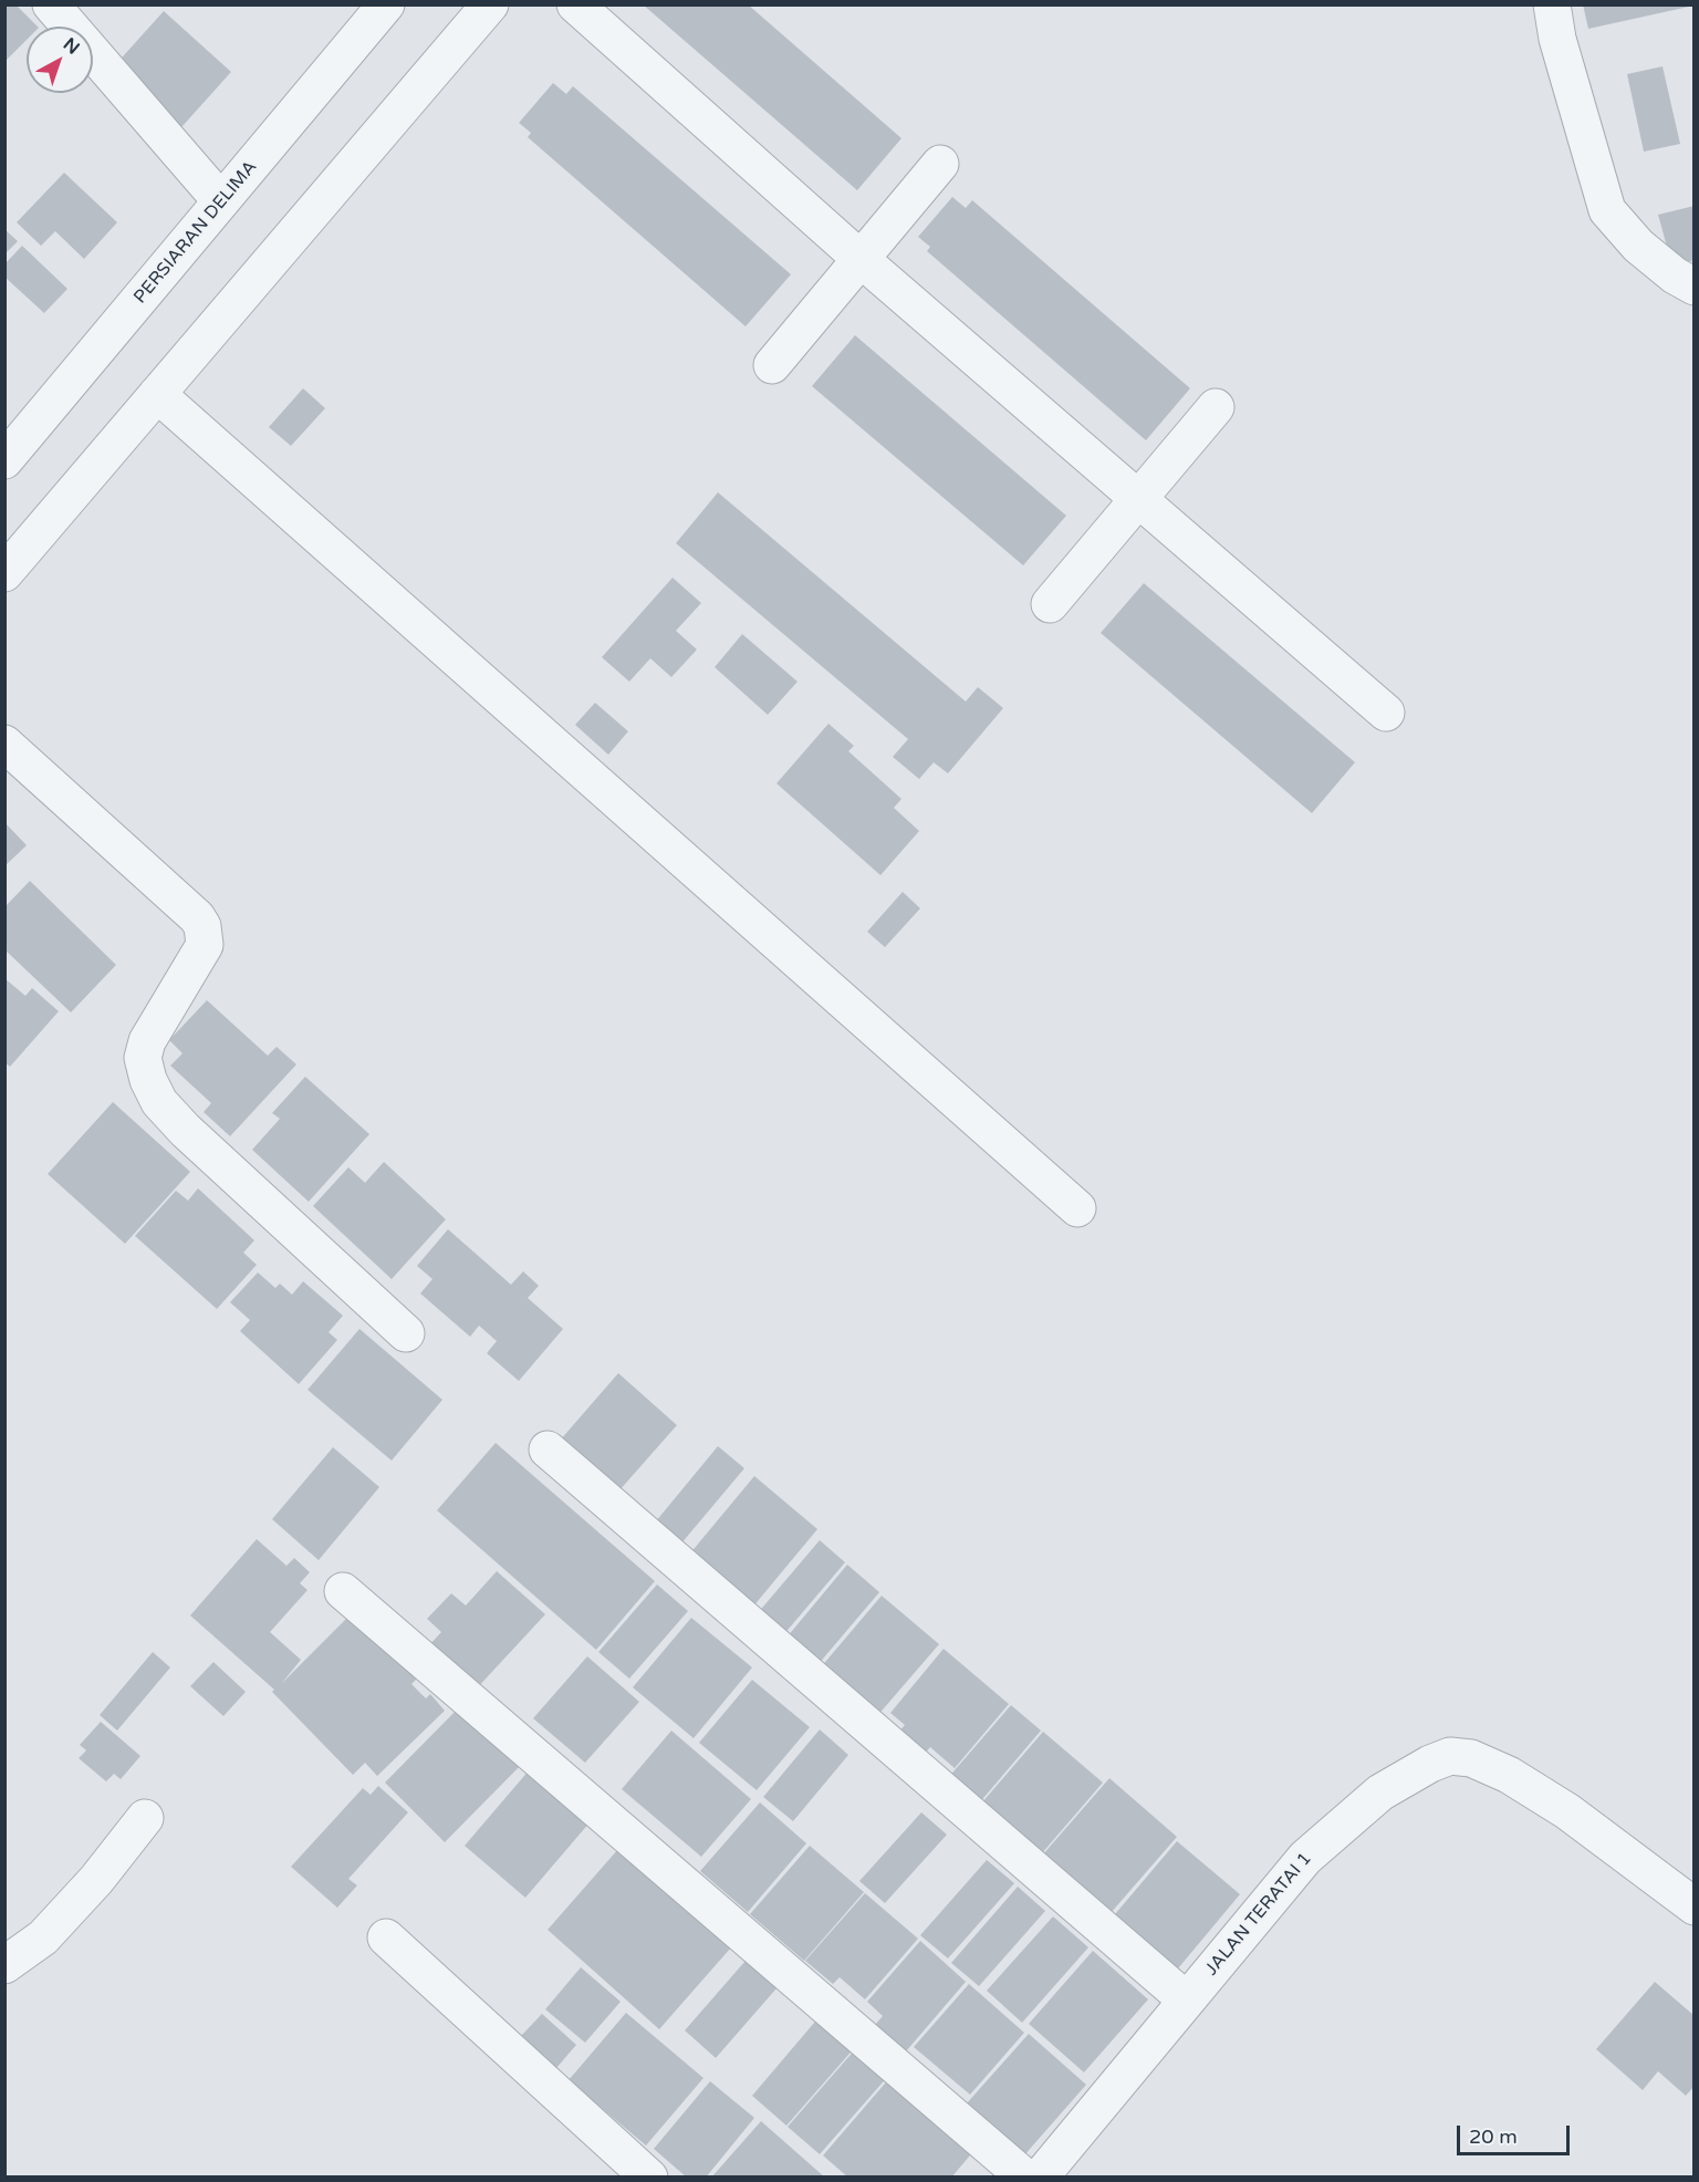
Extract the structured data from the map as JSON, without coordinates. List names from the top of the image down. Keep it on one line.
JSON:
{"streets":{"street":["PERSIARAN DELIMA","JALAN TERATAI 1"]},"scale_bar":"20 m","north":"top right"}
